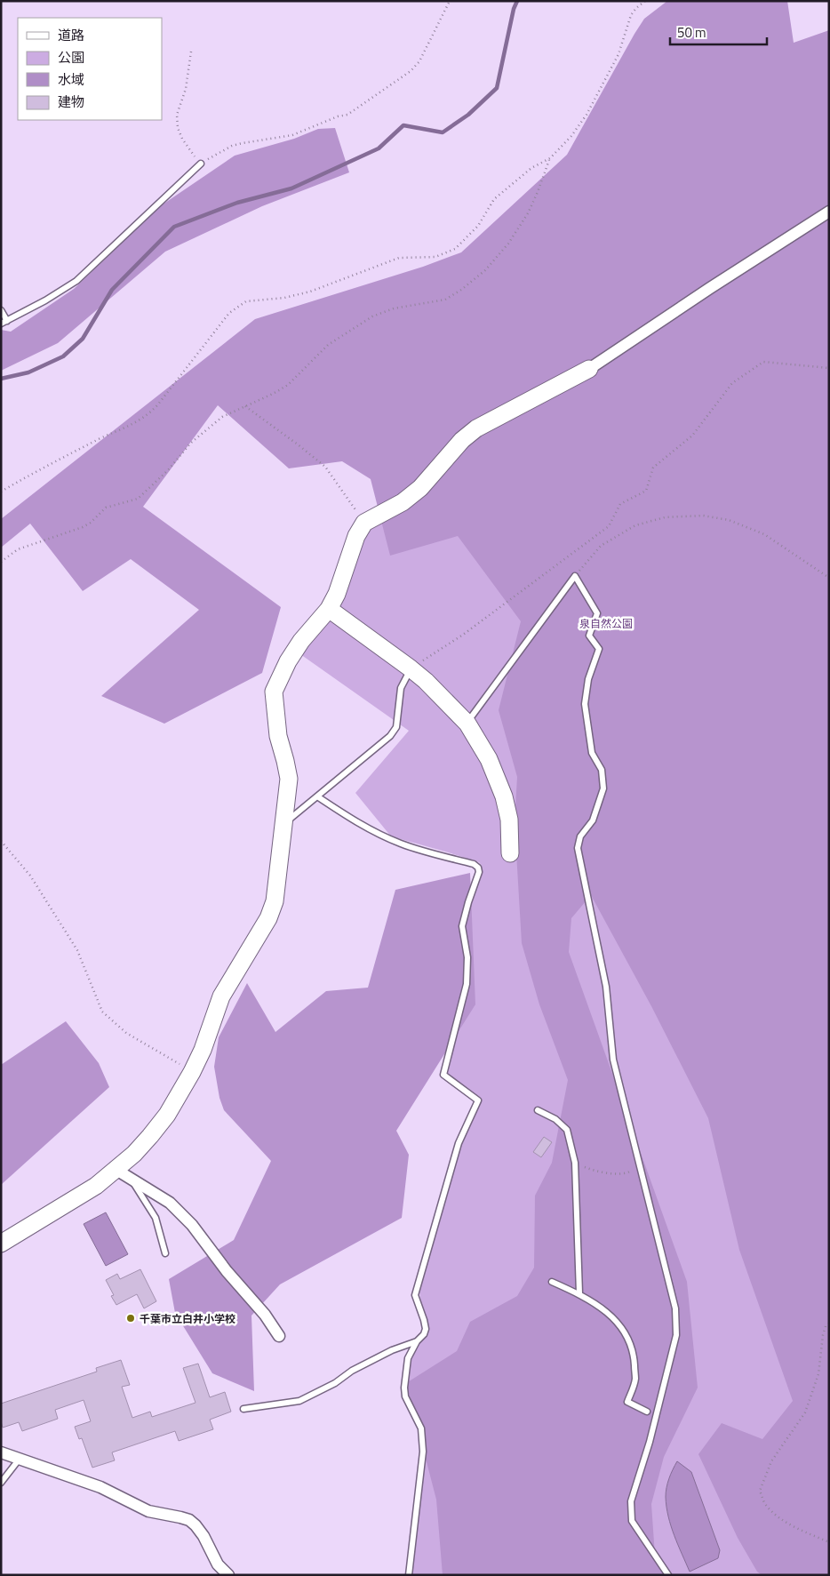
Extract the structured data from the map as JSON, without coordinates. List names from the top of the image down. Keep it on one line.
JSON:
{"parks":["泉自然公園"],"places":["千葉市立白井小学校"],"legend":["道路","公園","水域","建物"],"scale_bar":"50 m"}
